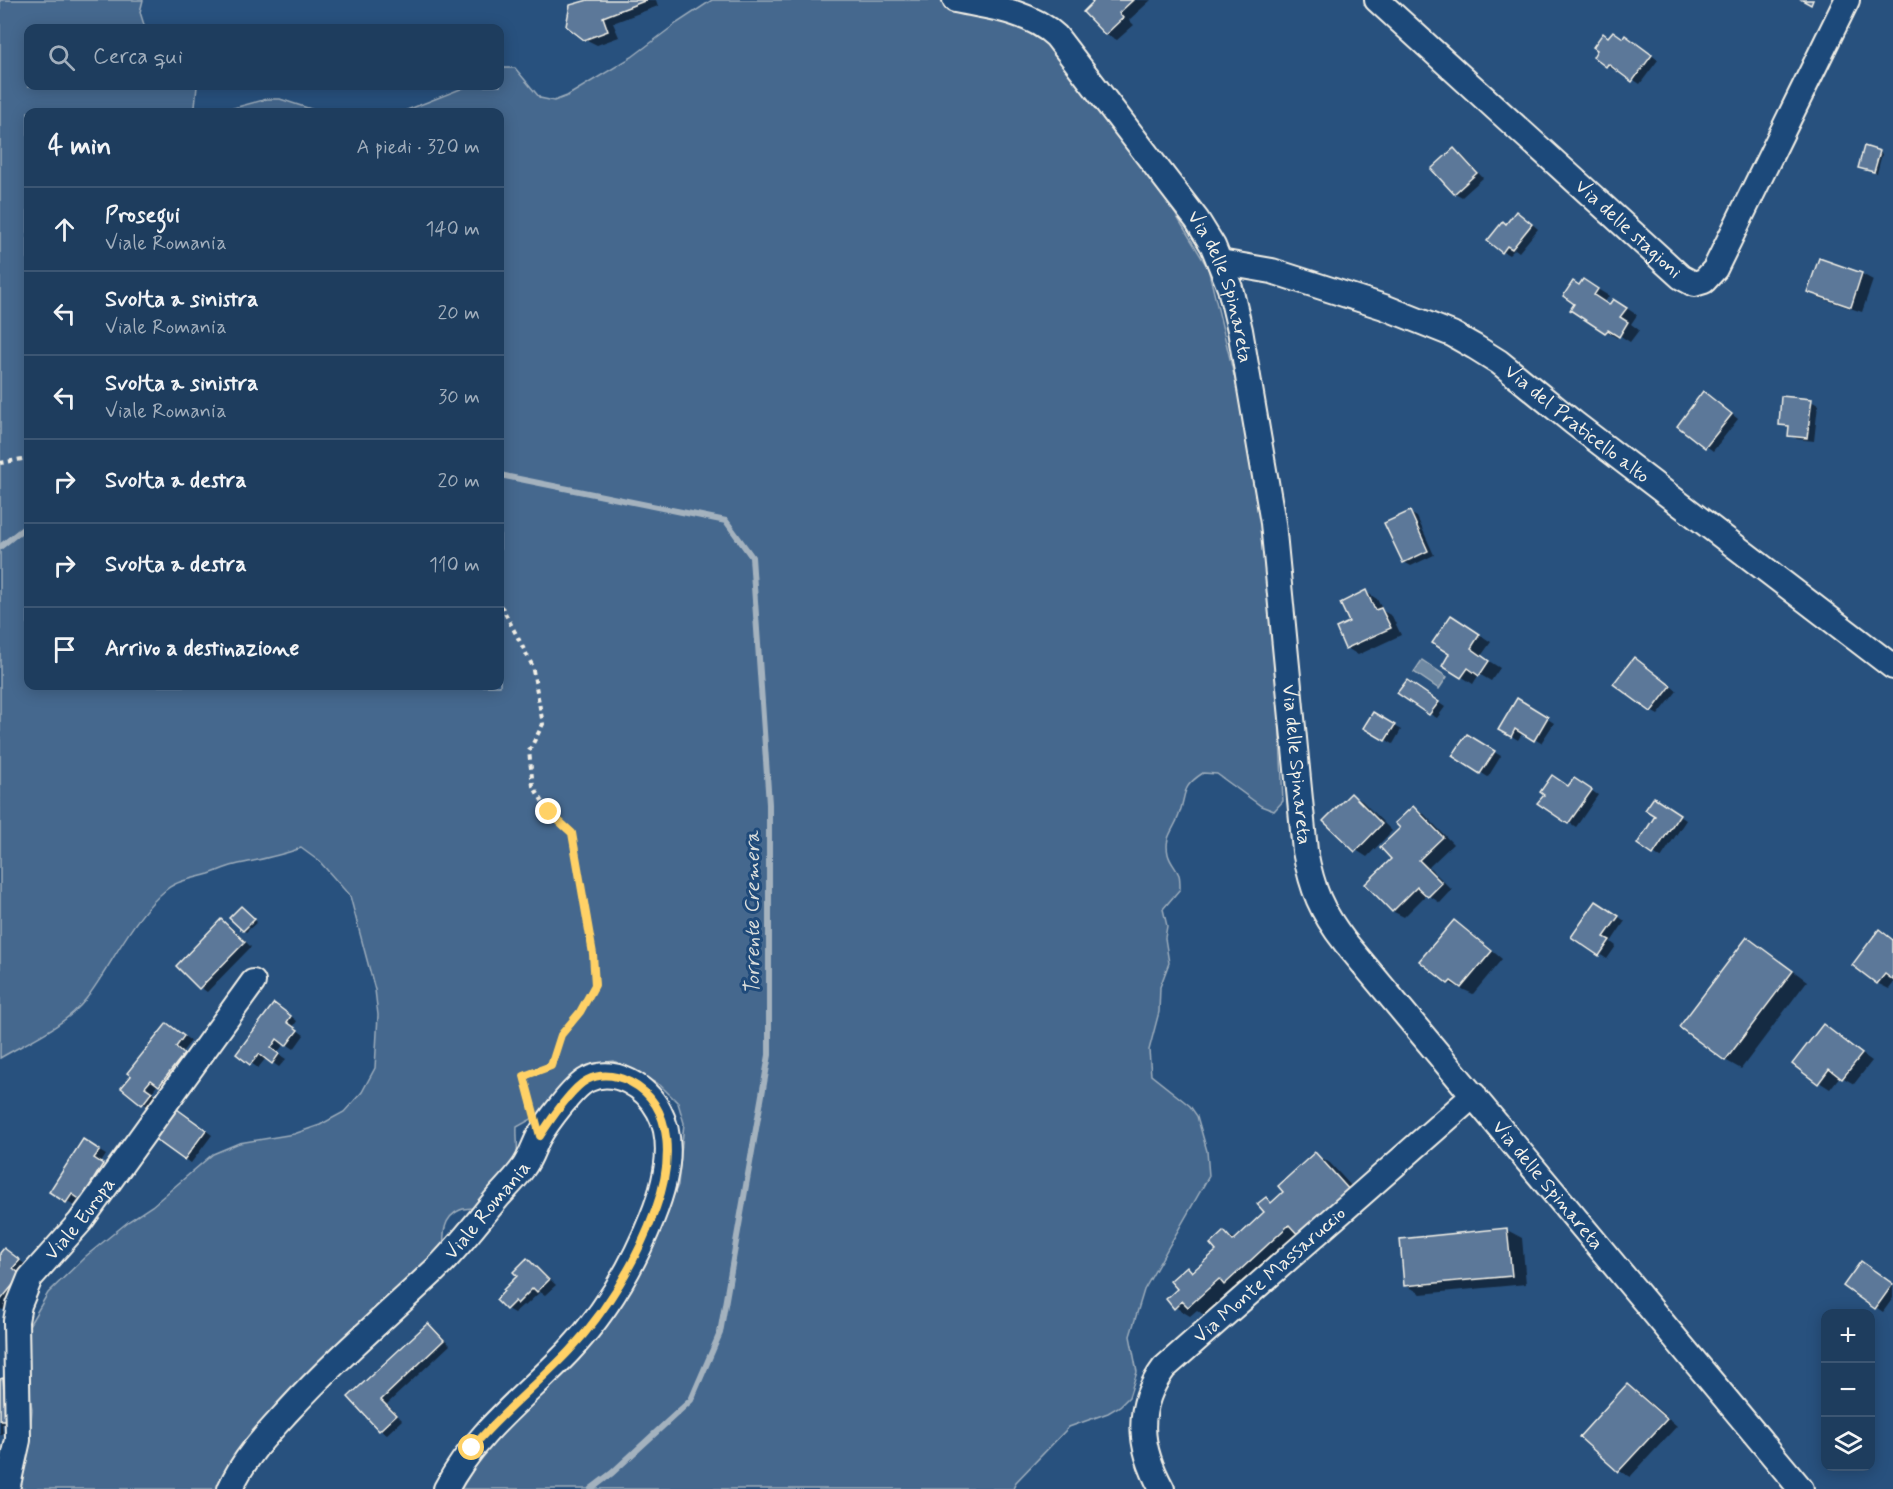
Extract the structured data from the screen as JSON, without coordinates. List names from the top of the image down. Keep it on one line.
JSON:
{"streets":{"street":["Via delle stagioni","Via delle Spinareta","Via del Praticello alto","Viale Romania","Viale Europa","Via Monte Massaruccio"]},"crossings":[["Via delle Spinareta","Via del Praticello alto"],["Via delle Spinareta","Via Monte Massaruccio"]],"water":["Torrente Cremera"],"page":{"search":"Cerca qui","heading":["4 min","A piedi · 320 m"],"list":[["Prosegui","Viale Romania","140 m"],["Svolta a sinistra","Viale Romania","20 m"],["Svolta a sinistra","Viale Romania","30 m"],["Svolta a destra","20 m"],["Svolta a destra","110 m"],"Arrivo a destinazione"],"map_buttons":["+","−"]}}
